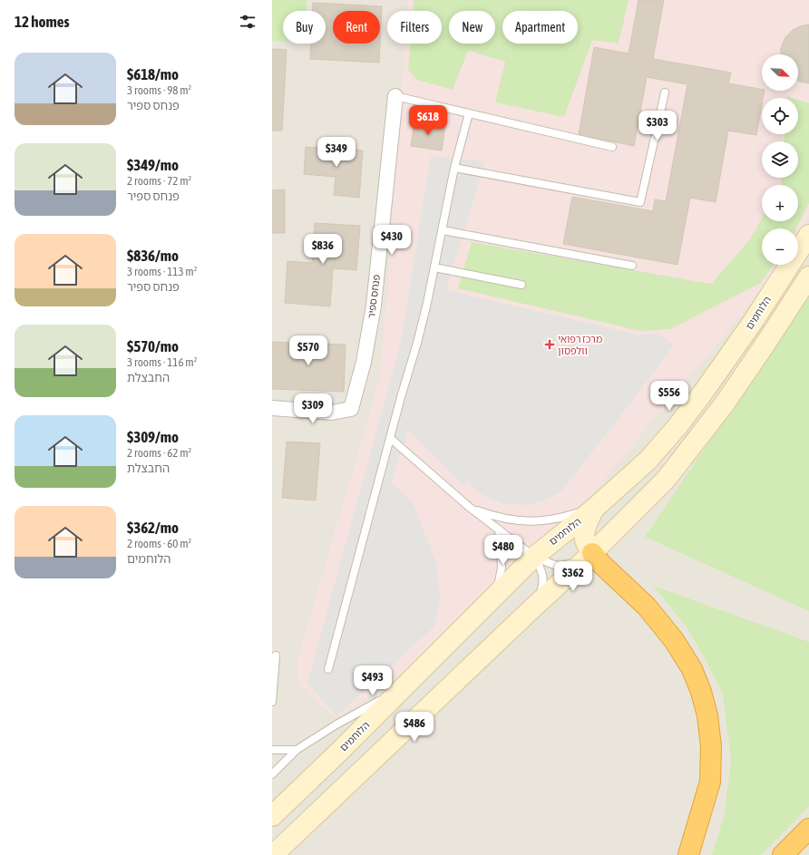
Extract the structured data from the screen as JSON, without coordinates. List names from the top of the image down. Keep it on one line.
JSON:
{"streets":{"main road":["הלוחמים"],"street":["פנחס ספיר"]},"places":{"health":["מרכז רפואי וולפסון"]},"north":"bottom right","page":{"heading":"12 homes","chip":["Buy","Rent","Filters","New","Apartment"],"list":[{"name":"$618/mo","note":"3 rooms · 98 m² · פנחס ספיר"},{"name":"$349/mo","note":"2 rooms · 72 m² · פנחס ספיר"},{"name":"$836/mo","note":"3 rooms · 113 m² · פנחס ספיר"},{"name":"$570/mo","note":"3 rooms · 116 m² · החבצלת"},{"name":"$309/mo","note":"2 rooms · 62 m² · החבצלת"},{"name":"$362/mo","note":"2 rooms · 60 m² · הלוחמים"}],"map_buttons":["+","−"],"price":["$618","$303","$349","$430","$836","$570","$556","$309","$480","$362","$493","$486"]}}
